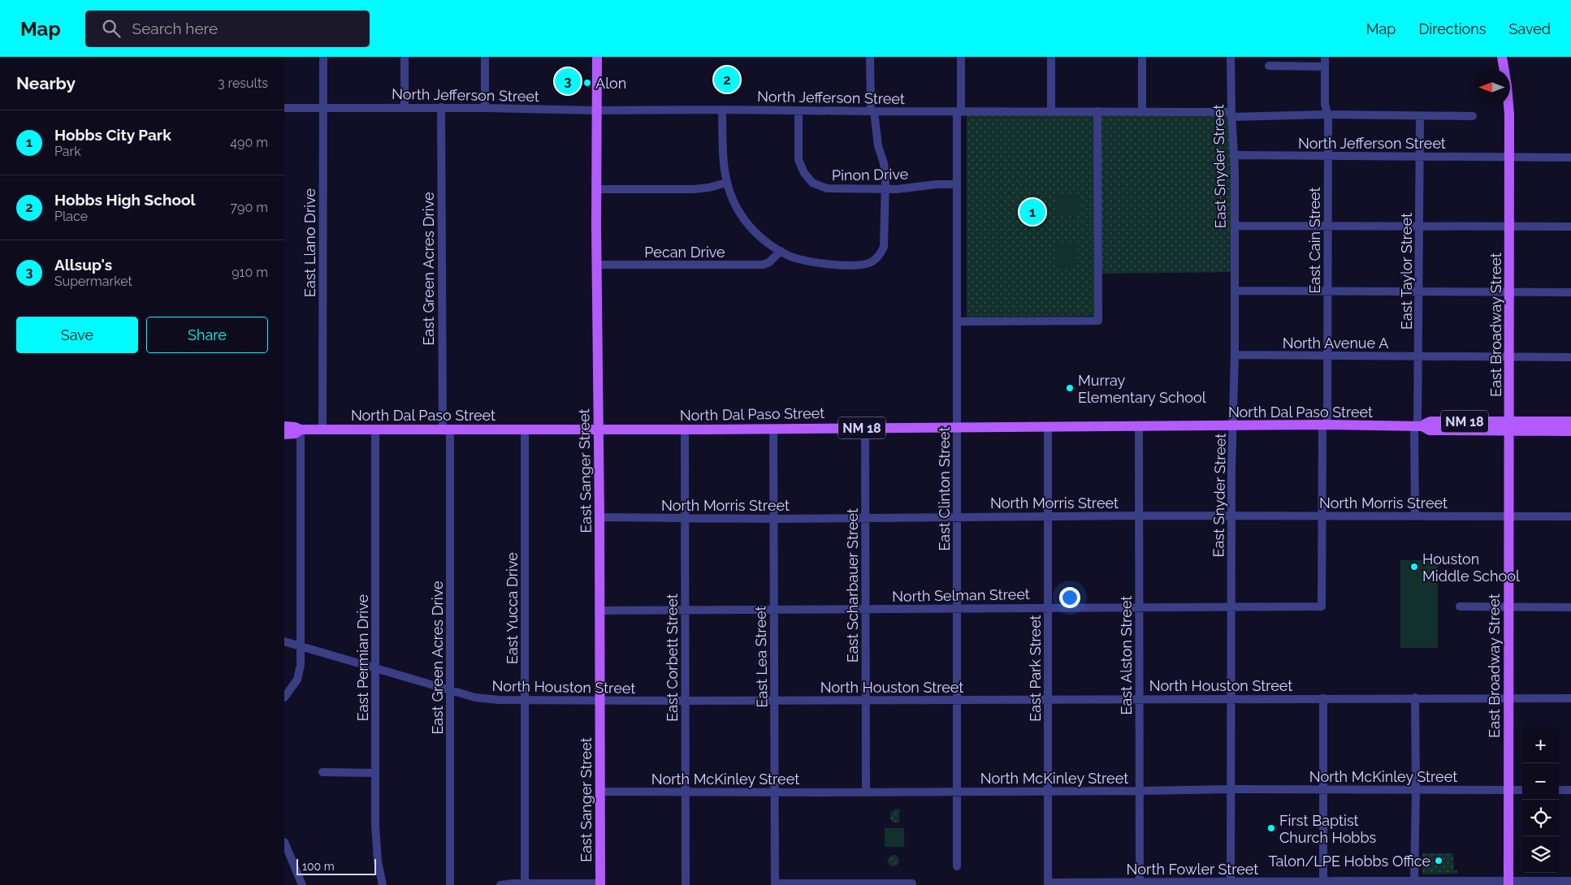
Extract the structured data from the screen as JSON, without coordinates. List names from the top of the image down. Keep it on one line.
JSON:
{"streets":{"main road":["East Broadway Street","North Dal Paso Street","NM 18","East Sanger Street"],"street":["North Jefferson Street","East Snyder Street","Pinon Drive","East Cain Street","East Llano Drive","Pecan Drive","East Green Acres Drive","East Taylor Street","North Avenue A","East Clinton Street","North Morris Street","East Scharbauer Street","North Selman Street","East Yucca Drive","East Alston Street","East Lea Street","East Permian Drive","East Corbett Street","East Park Street","North Houston Street","North McKinley Street","North Fowler Street"]},"crossings":[["North Jefferson Street","East Snyder Street"],["North Jefferson Street","Pinon Drive"],["North Jefferson Street","East Cain Street"],["North Jefferson Street","East Llano Drive"],["North Jefferson Street","East Green Acres Drive"],["North Jefferson Street","East Taylor Street"],["North Jefferson Street","East Broadway Street"],["North Jefferson Street","East Sanger Street"],["North Jefferson Street","East Clinton Street"],["East Snyder Street","North Avenue A"],["East Snyder Street","North Dal Paso Street"],["East Snyder Street","North Morris Street"],["East Snyder Street","North Selman Street"],["East Snyder Street","North Houston Street"],["East Snyder Street","North McKinley Street"],["East Snyder Street","North Fowler Street"],["Pinon Drive","East Clinton Street"],["East Cain Street","North Avenue A"],["East Cain Street","North Dal Paso Street"],["East Cain Street","North Morris Street"],["East Cain Street","North Selman Street"],["East Llano Drive","North Dal Paso Street"],["Pecan Drive","East Sanger Street"],["East Green Acres Drive","North Dal Paso Street"],["East Green Acres Drive","North Houston Street"],["East Taylor Street","North Avenue A"],["East Taylor Street","North Dal Paso Street"],["East Taylor Street","North Morris Street"],["East Broadway Street","North Avenue A"],["East Broadway Street","North Dal Paso Street"],["East Broadway Street","NM 18"],["East Broadway Street","North Morris Street"],["East Broadway Street","North Houston Street"],["East Broadway Street","North McKinley Street"],["East Broadway Street","North Fowler Street"],["North Dal Paso Street","NM 18"],["North Dal Paso Street","East Sanger Street"],["North Dal Paso Street","East Clinton Street"],["North Dal Paso Street","East Scharbauer Street"],["North Dal Paso Street","East Yucca Drive"],["North Dal Paso Street","East Alston Street"],["North Dal Paso Street","East Lea Street"],["North Dal Paso Street","East Permian Drive"],["North Dal Paso Street","East Corbett Street"],["North Dal Paso Street","East Park Street"],["East Sanger Street","North Morris Street"],["East Sanger Street","North Selman Street"],["East Sanger Street","North Houston Street"],["East Sanger Street","North McKinley Street"],["East Clinton Street","North Morris Street"],["East Clinton Street","North Selman Street"],["East Clinton Street","North Houston Street"],["East Clinton Street","North McKinley Street"],["North Morris Street","East Scharbauer Street"],["North Morris Street","East Alston Street"],["North Morris Street","East Lea Street"],["North Morris Street","East Corbett Street"],["North Morris Street","East Park Street"],["East Scharbauer Street","North Selman Street"],["East Scharbauer Street","North Houston Street"],["East Scharbauer Street","North McKinley Street"],["North Selman Street","East Alston Street"],["North Selman Street","East Lea Street"],["North Selman Street","East Corbett Street"],["North Selman Street","East Park Street"],["East Yucca Drive","North Houston Street"],["East Alston Street","North Houston Street"],["East Alston Street","North McKinley Street"],["East Alston Street","North Fowler Street"],["East Lea Street","North Houston Street"],["East Lea Street","North McKinley Street"],["East Permian Drive","North Houston Street"],["East Corbett Street","North Houston Street"],["East Corbett Street","North McKinley Street"],["East Park Street","North Houston Street"],["East Park Street","North McKinley Street"],["East Park Street","North Fowler Street"]],"places":["Alon","Murray Elementary School","Houston Middle School","First Baptist Church Hobbs","Talon/LPE Hobbs Office"],"scale_bar":"100 m","north":"left","page":{"header":"Map","search":"Search here","nav":["Map","Directions","Saved"],"heading":["Nearby","3 results"],"pins":["2","3","1"],"list":[{"mark":"1","name":"Hobbs City Park","note":"Park","value":"490 m"},{"mark":"2","name":"Hobbs High School","note":"Place","value":"790 m"},{"mark":"3","name":"Allsup's","note":"Supermarket","value":"910 m"}],"buttons":["Save","Share"],"map_buttons":["+","−"],"scale":"100 m"}}
